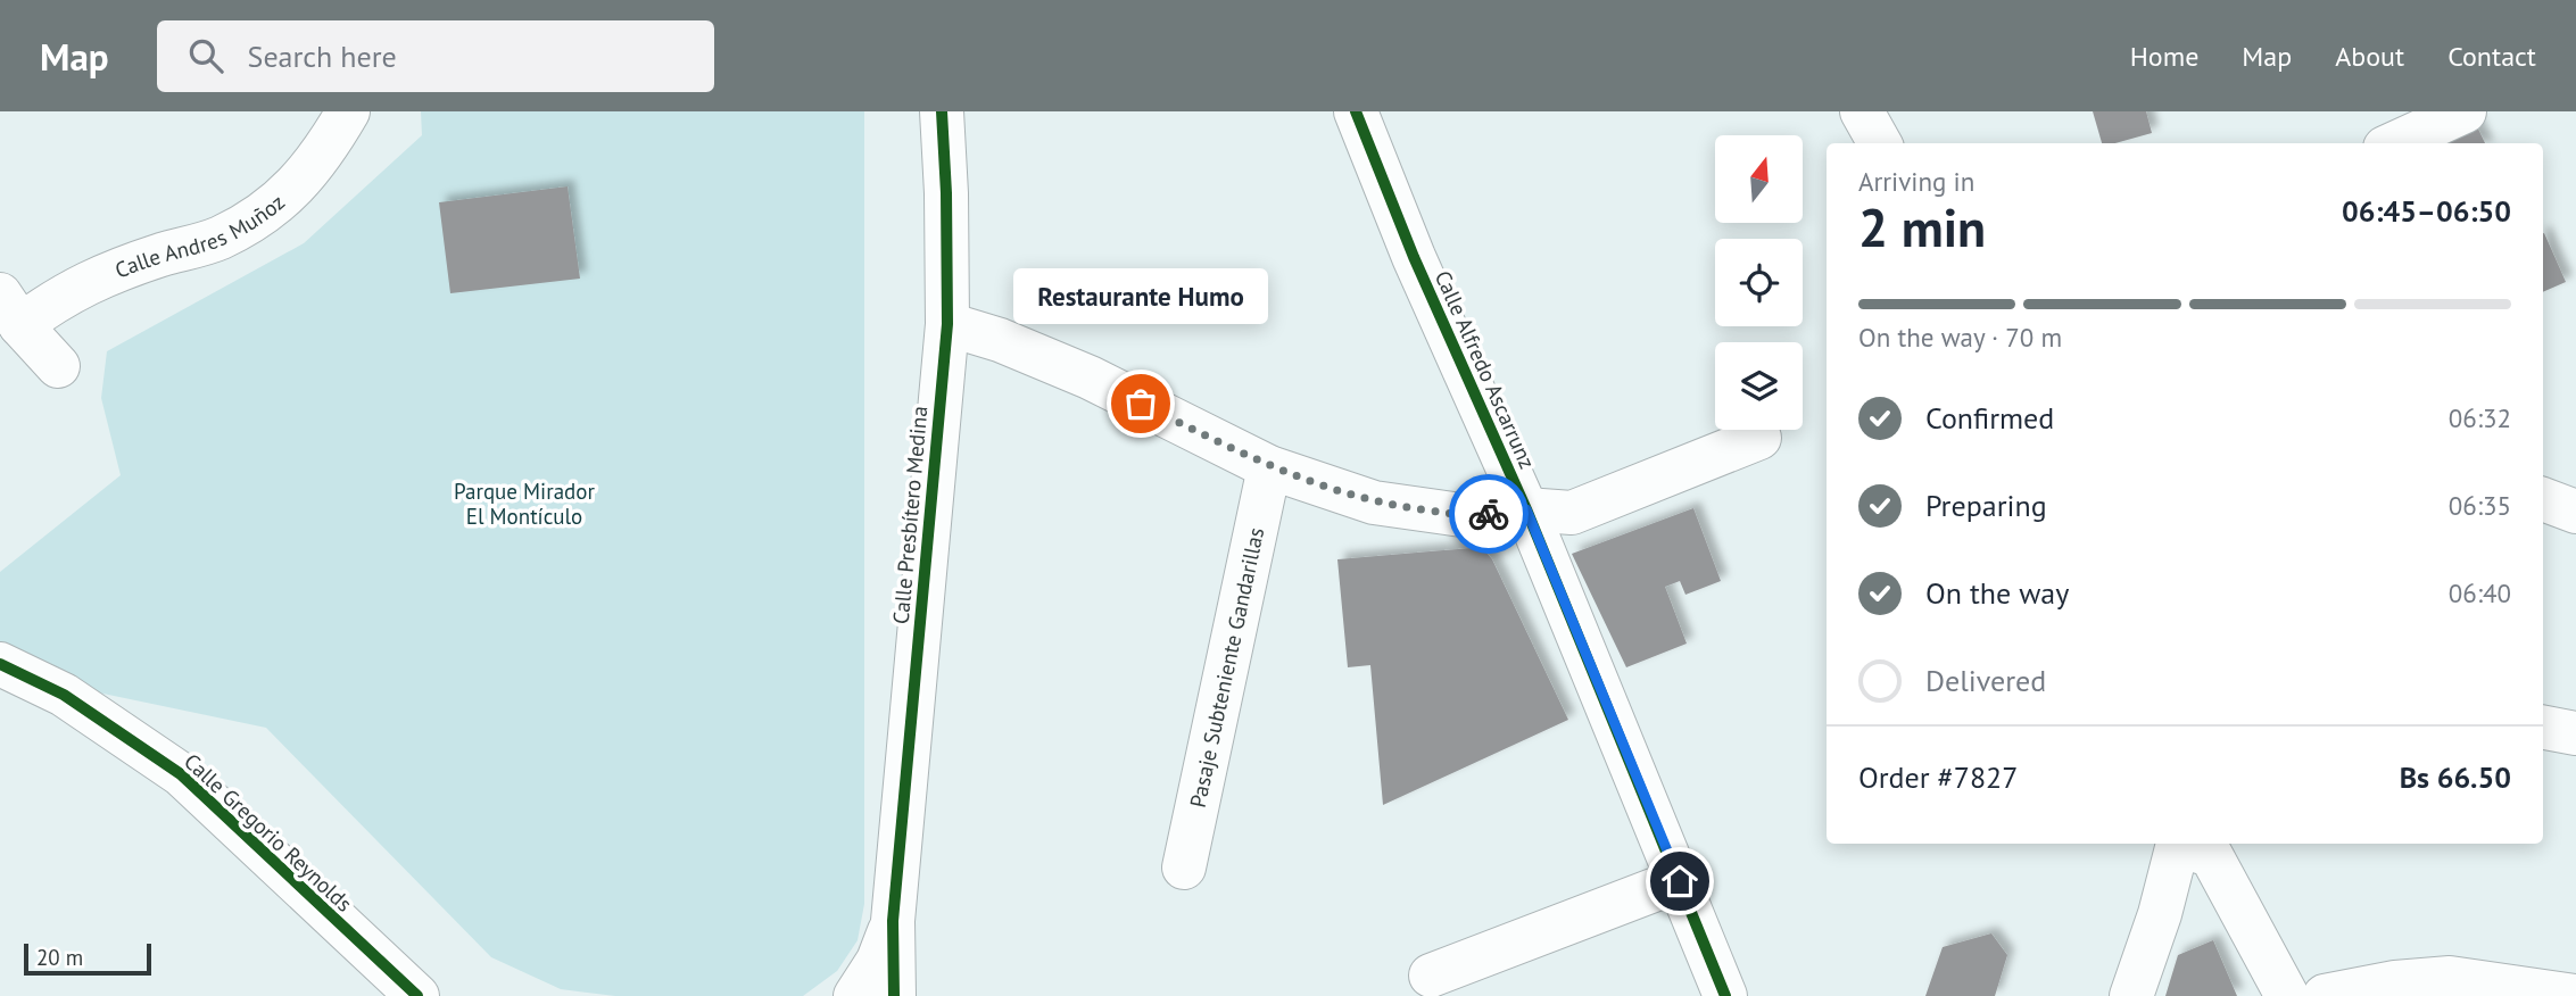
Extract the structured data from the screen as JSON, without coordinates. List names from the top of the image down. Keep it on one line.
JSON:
{"streets":{"street":["Calle Andres Muñoz","Calle Alfredo Ascarrunz","Calle Presbítero Medina","Pasaje Subteniente Gandarillas","Calle Gregorio Reynolds"]},"parks":["Parque Mirador El Montículo"],"places":["Restaurante Humo"],"scale_bar":"20 m","north":"top","page":{"header":"Map","search":"Search here","nav":["Home","Map","About","Contact"],"heading":["2 min","Arriving in","06:45–06:50"],"panel":["Order #7827","Bs 66.50"],"bubble":"Restaurante Humo","bar":"On the way · 70 m","list":[["Confirmed","06:32"],["Preparing","06:35"],["On the way","06:40"],"Delivered"],"scale":"20 m"}}
